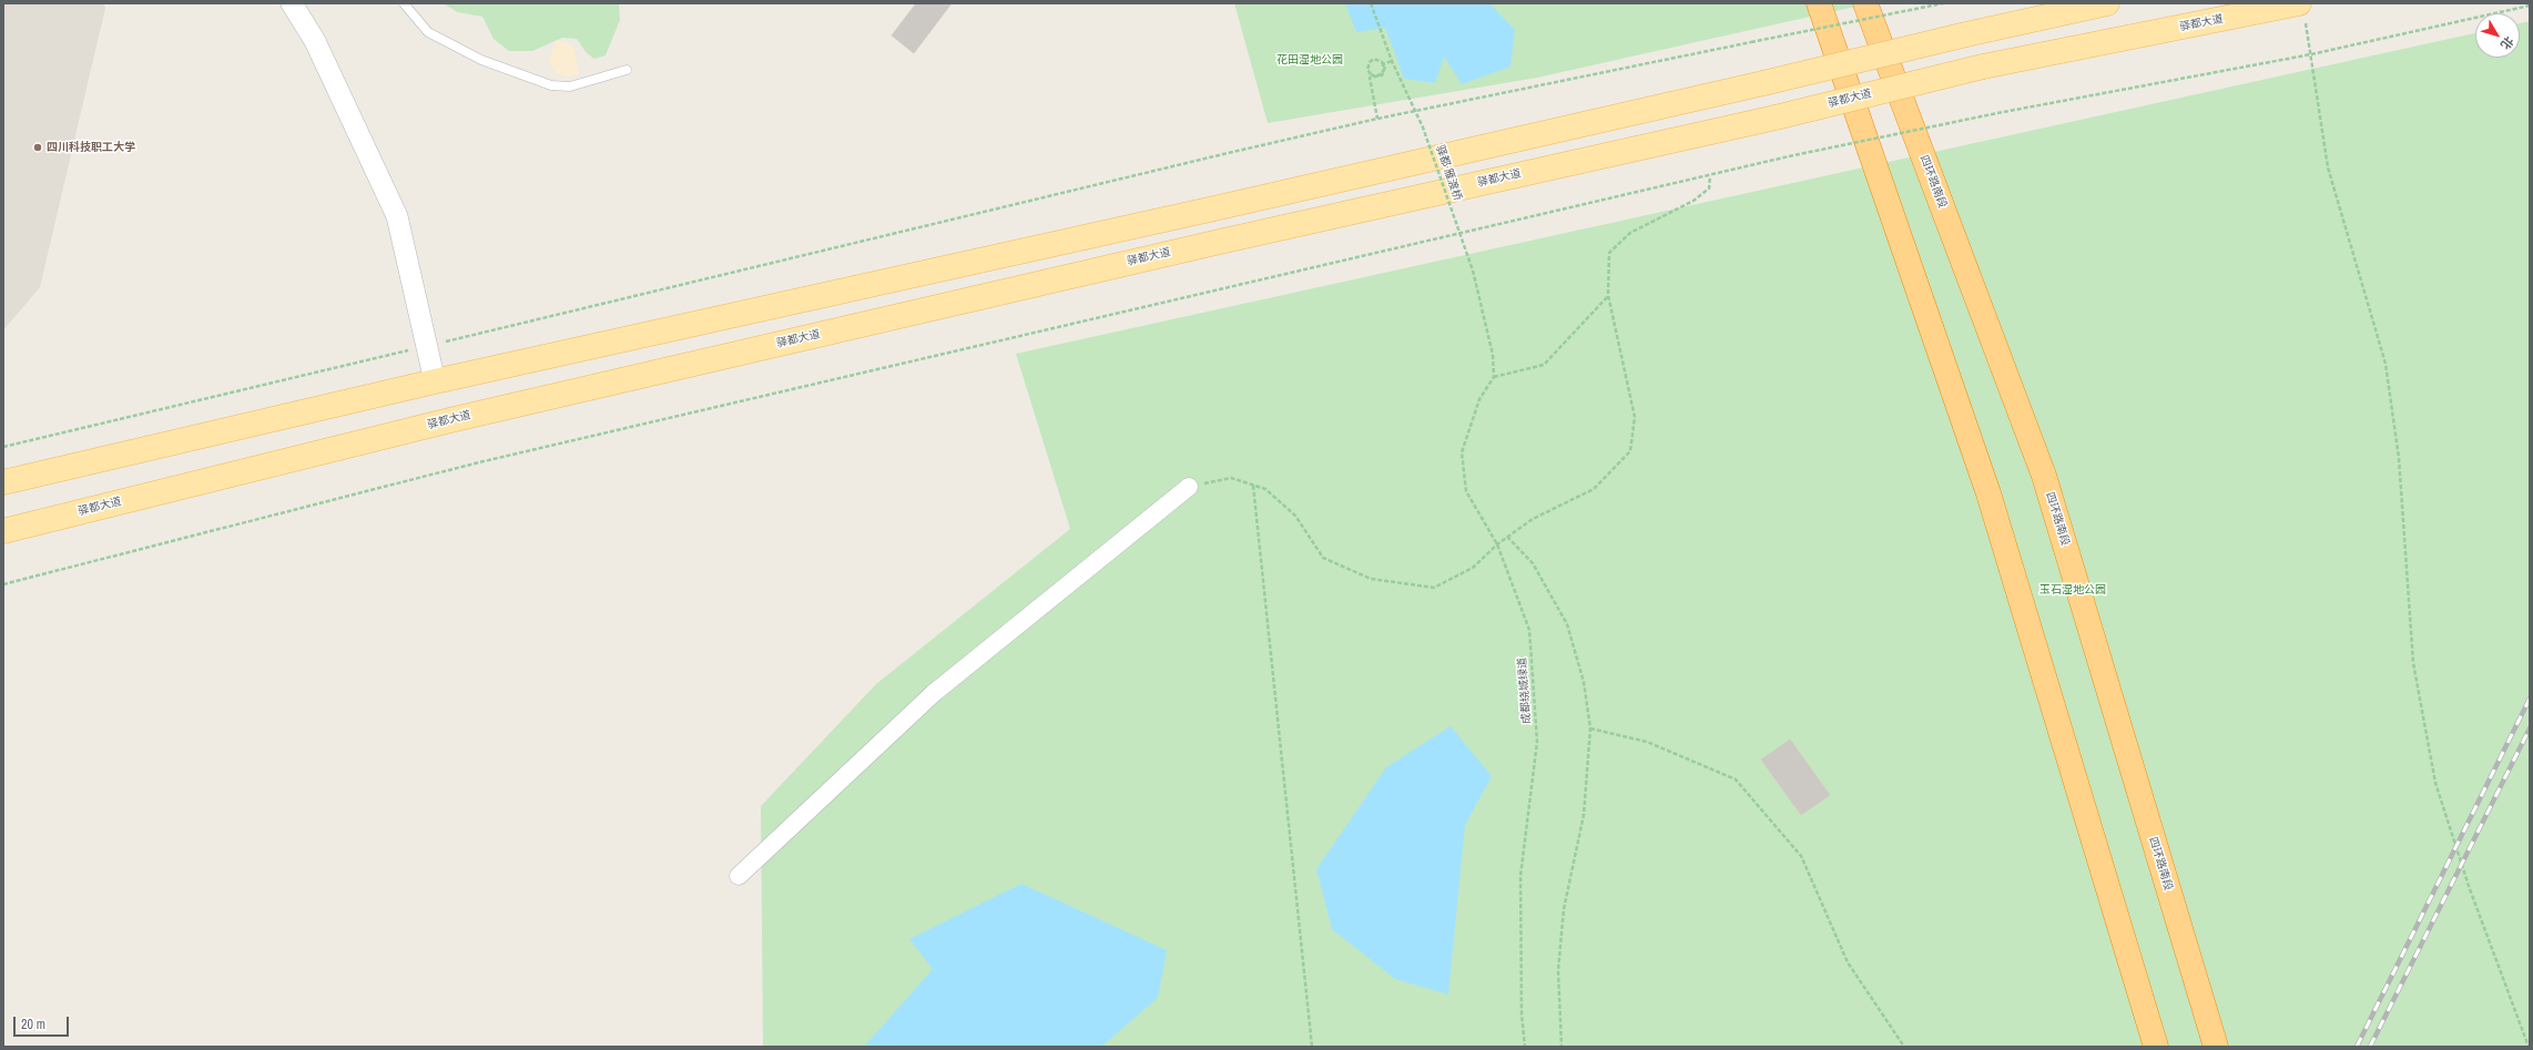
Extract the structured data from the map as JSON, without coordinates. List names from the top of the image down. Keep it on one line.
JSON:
{"streets":{"highway":["四环路南段"],"main road":["驿都大道"],"path":["驿都·雁渡桥","成都绕城绿道"]},"crossings":[["驿都·雁渡桥","成都绕城绿道"]],"parks":["花田湿地公园","玉石湿地公园"],"places":["四川科技职工大学"],"scale_bar":"20 m","north":"bottom right"}
